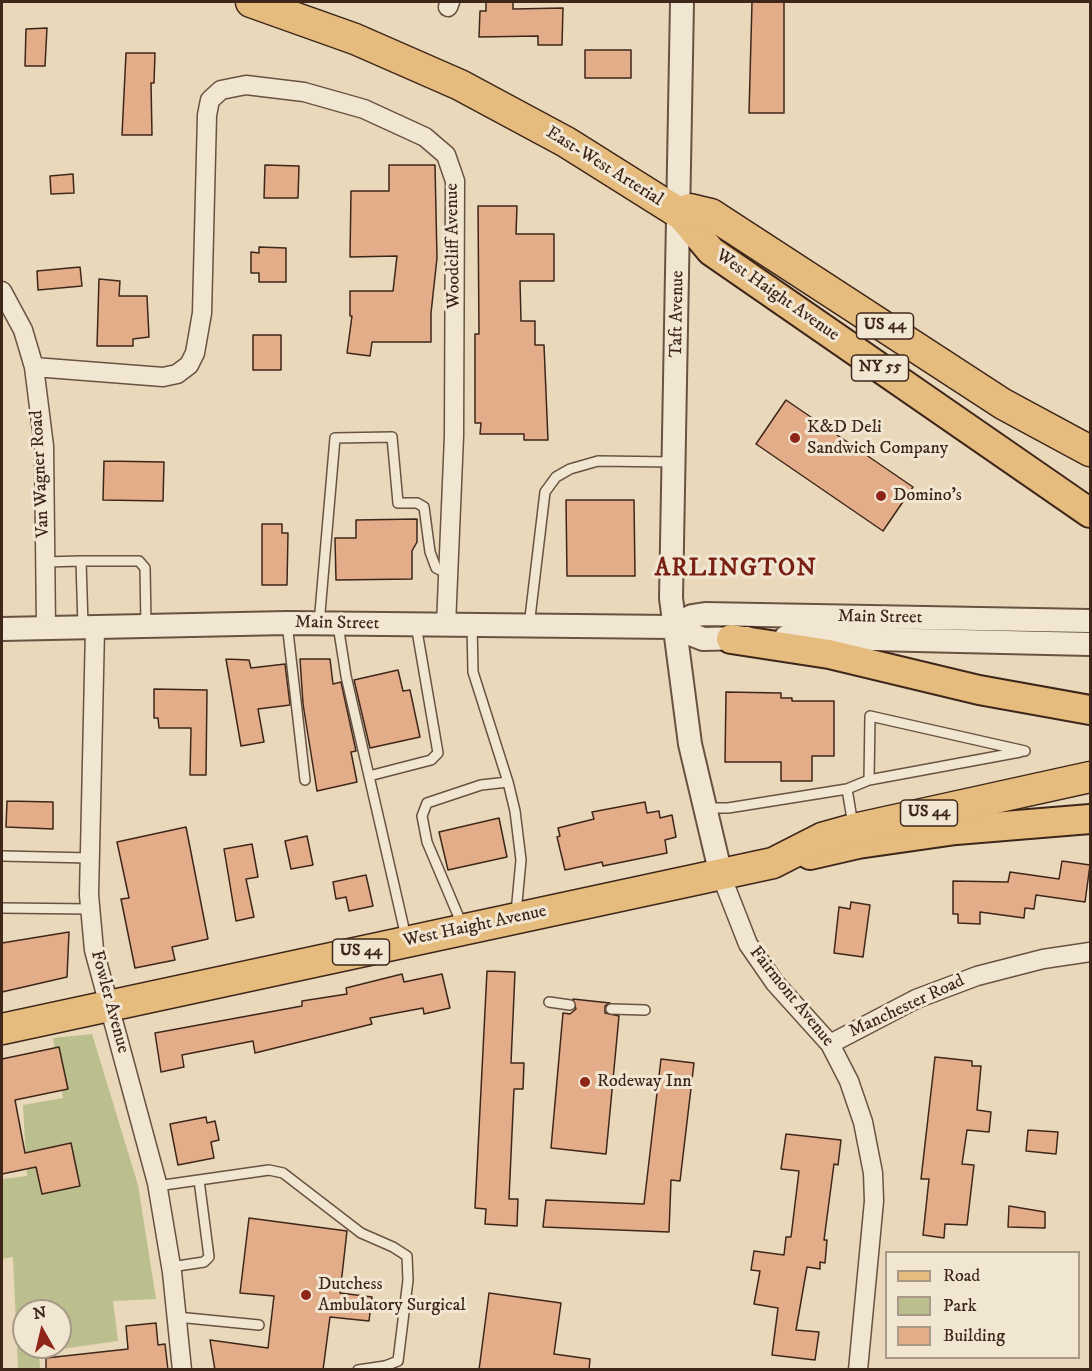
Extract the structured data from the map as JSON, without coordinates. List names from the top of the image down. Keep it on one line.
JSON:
{"streets":{"highway":["East-West Arterial","West Haight Avenue","US 44"],"main road":["NY 55"],"street":["Woodcliff Avenue","Taft Avenue","Van Wagner Road","Main Street","Fairmont Avenue","Fowler Avenue","Manchester Road"]},"crossings":[["East-West Arterial","West Haight Avenue"],["East-West Arterial","Taft Avenue"],["Woodcliff Avenue","Van Wagner Road"],["Woodcliff Avenue","Main Street"],["West Haight Avenue","Taft Avenue"],["West Haight Avenue","US 44"],["West Haight Avenue","Fairmont Avenue"],["West Haight Avenue","Fowler Avenue"],["Taft Avenue","Main Street"],["Taft Avenue","Fairmont Avenue"],["Van Wagner Road","Main Street"],["Main Street","Fairmont Avenue"],["Main Street","Fowler Avenue"],["Fairmont Avenue","Manchester Road"]],"districts":["ARLINGTON"],"places":["K&D Deli Sandwich Company","Domino's","Rodeway Inn","Dutchess Ambulatory Surgical"],"legend":["Road","Park","Building"],"north":"top"}
